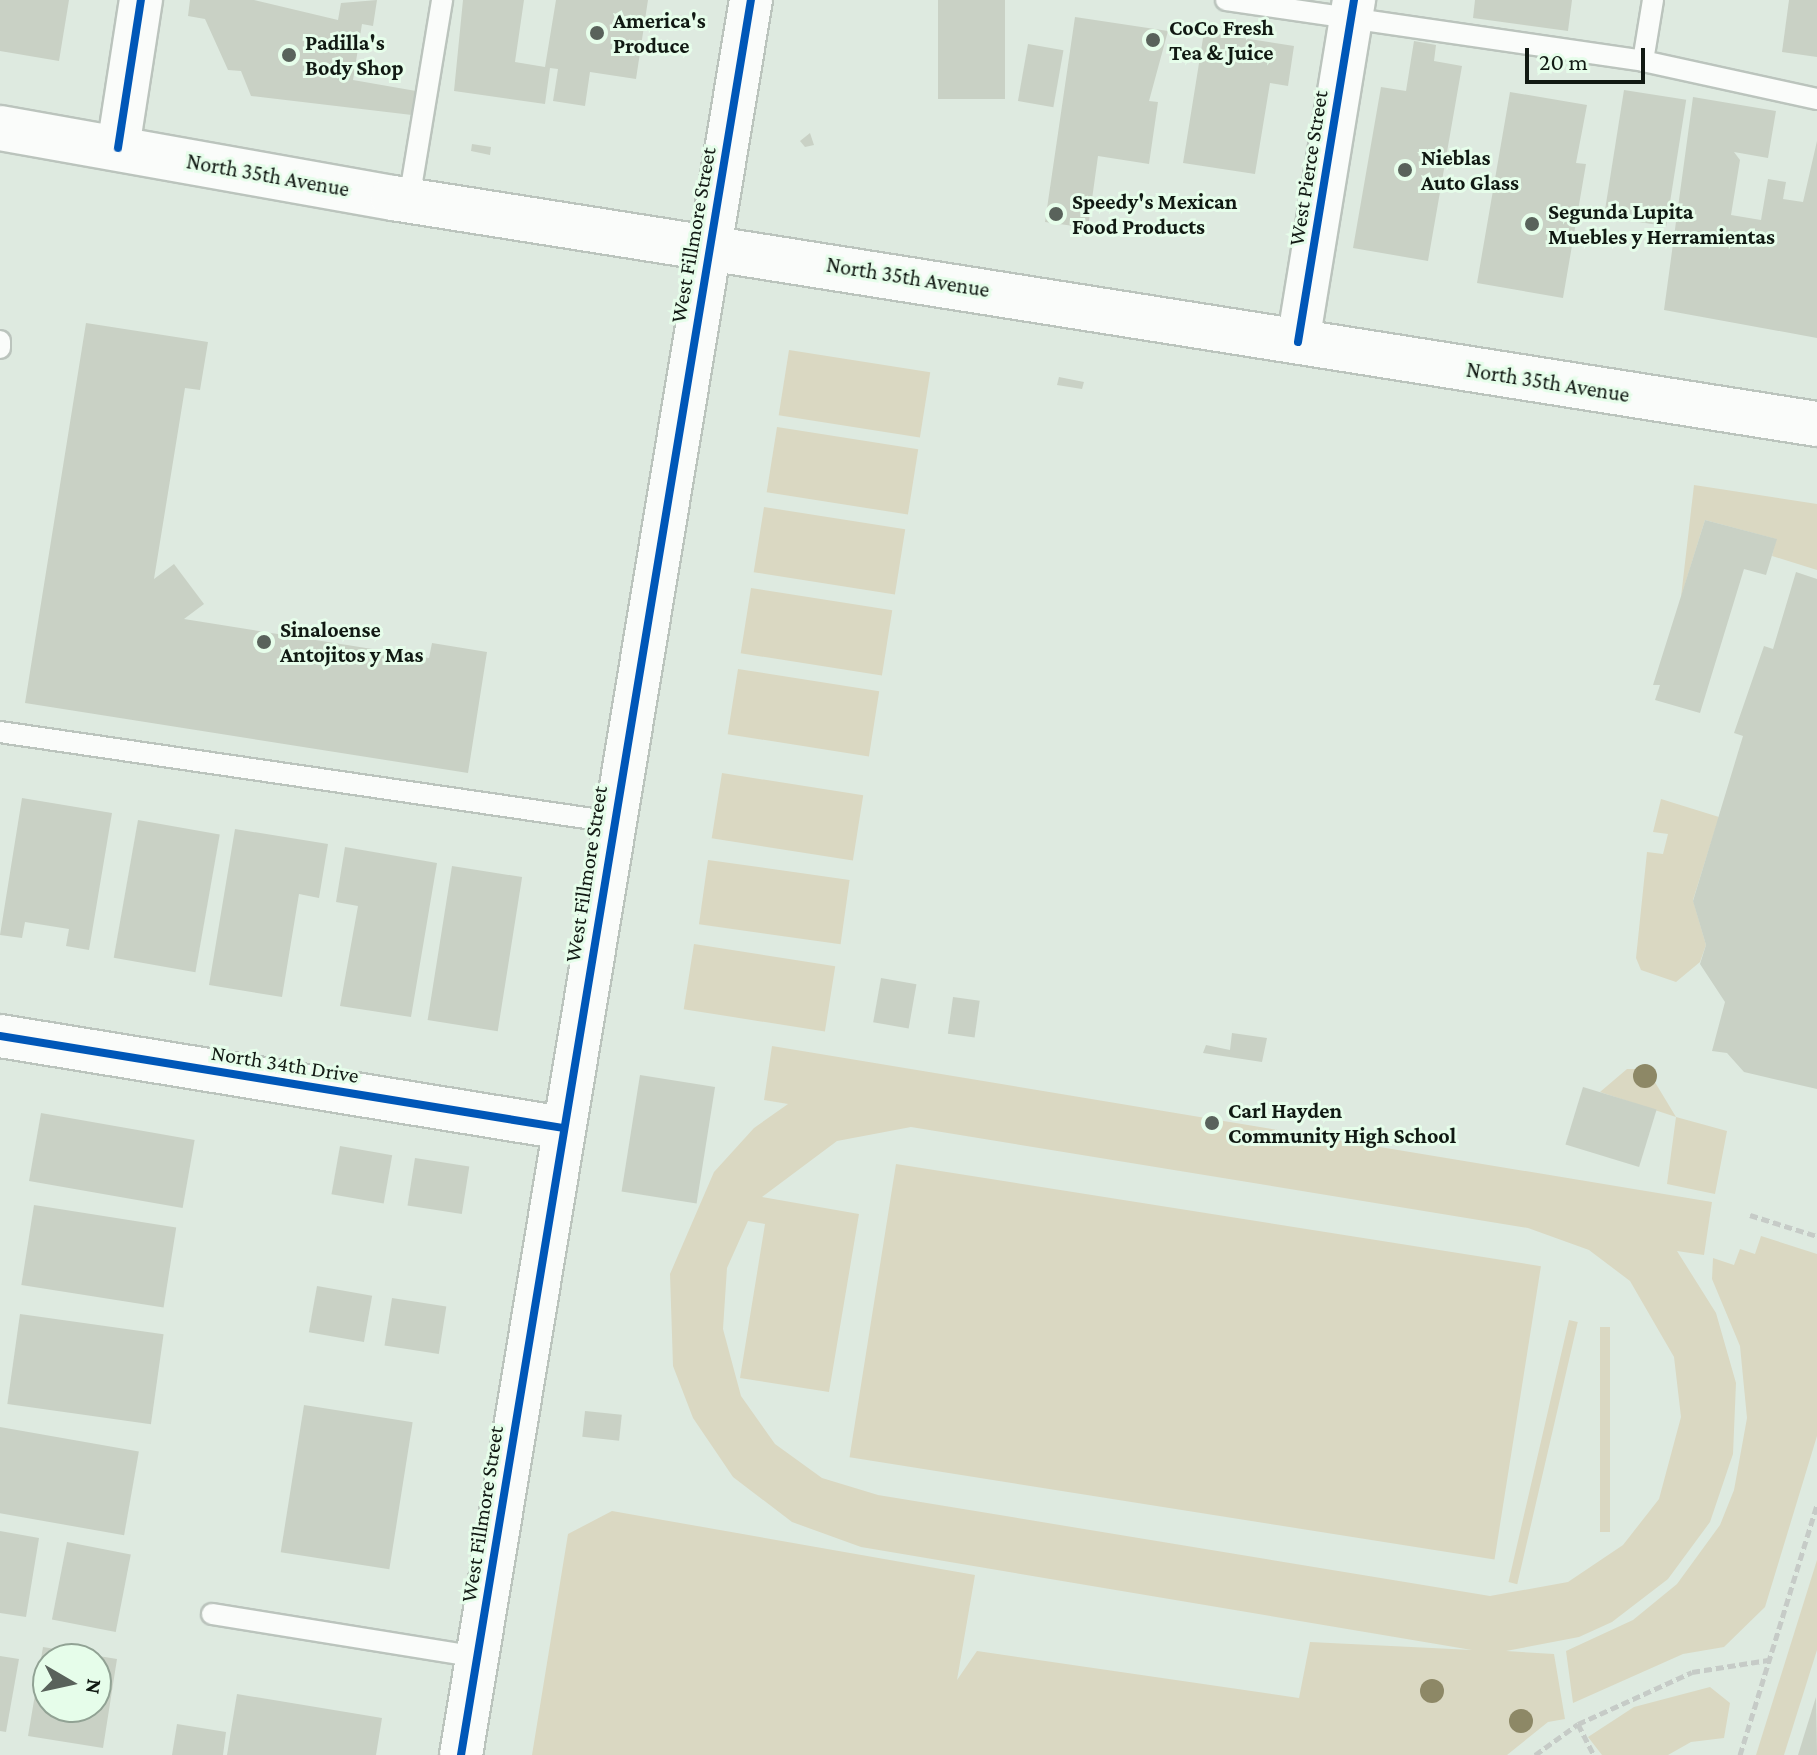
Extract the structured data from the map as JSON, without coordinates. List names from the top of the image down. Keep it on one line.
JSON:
{"streets":{"main road":["North 35th Avenue"],"street":["West Pierce Street","West Fillmore Street","North 34th Drive"]},"crossings":[["West Pierce Street","North 35th Avenue"],["North 35th Avenue","West Fillmore Street"],["West Fillmore Street","North 34th Drive"]],"places":["America's Produce","CoCo Fresh Tea & Juice","Padilla's Body Shop","Nieblas Auto Glass","Speedy's Mexican Food Products","Segunda Lupita Muebles y Herramientas","Sinaloense Antojitos y Mas","Carl Hayden Community High School"],"scale_bar":"20 m","north":"right"}
